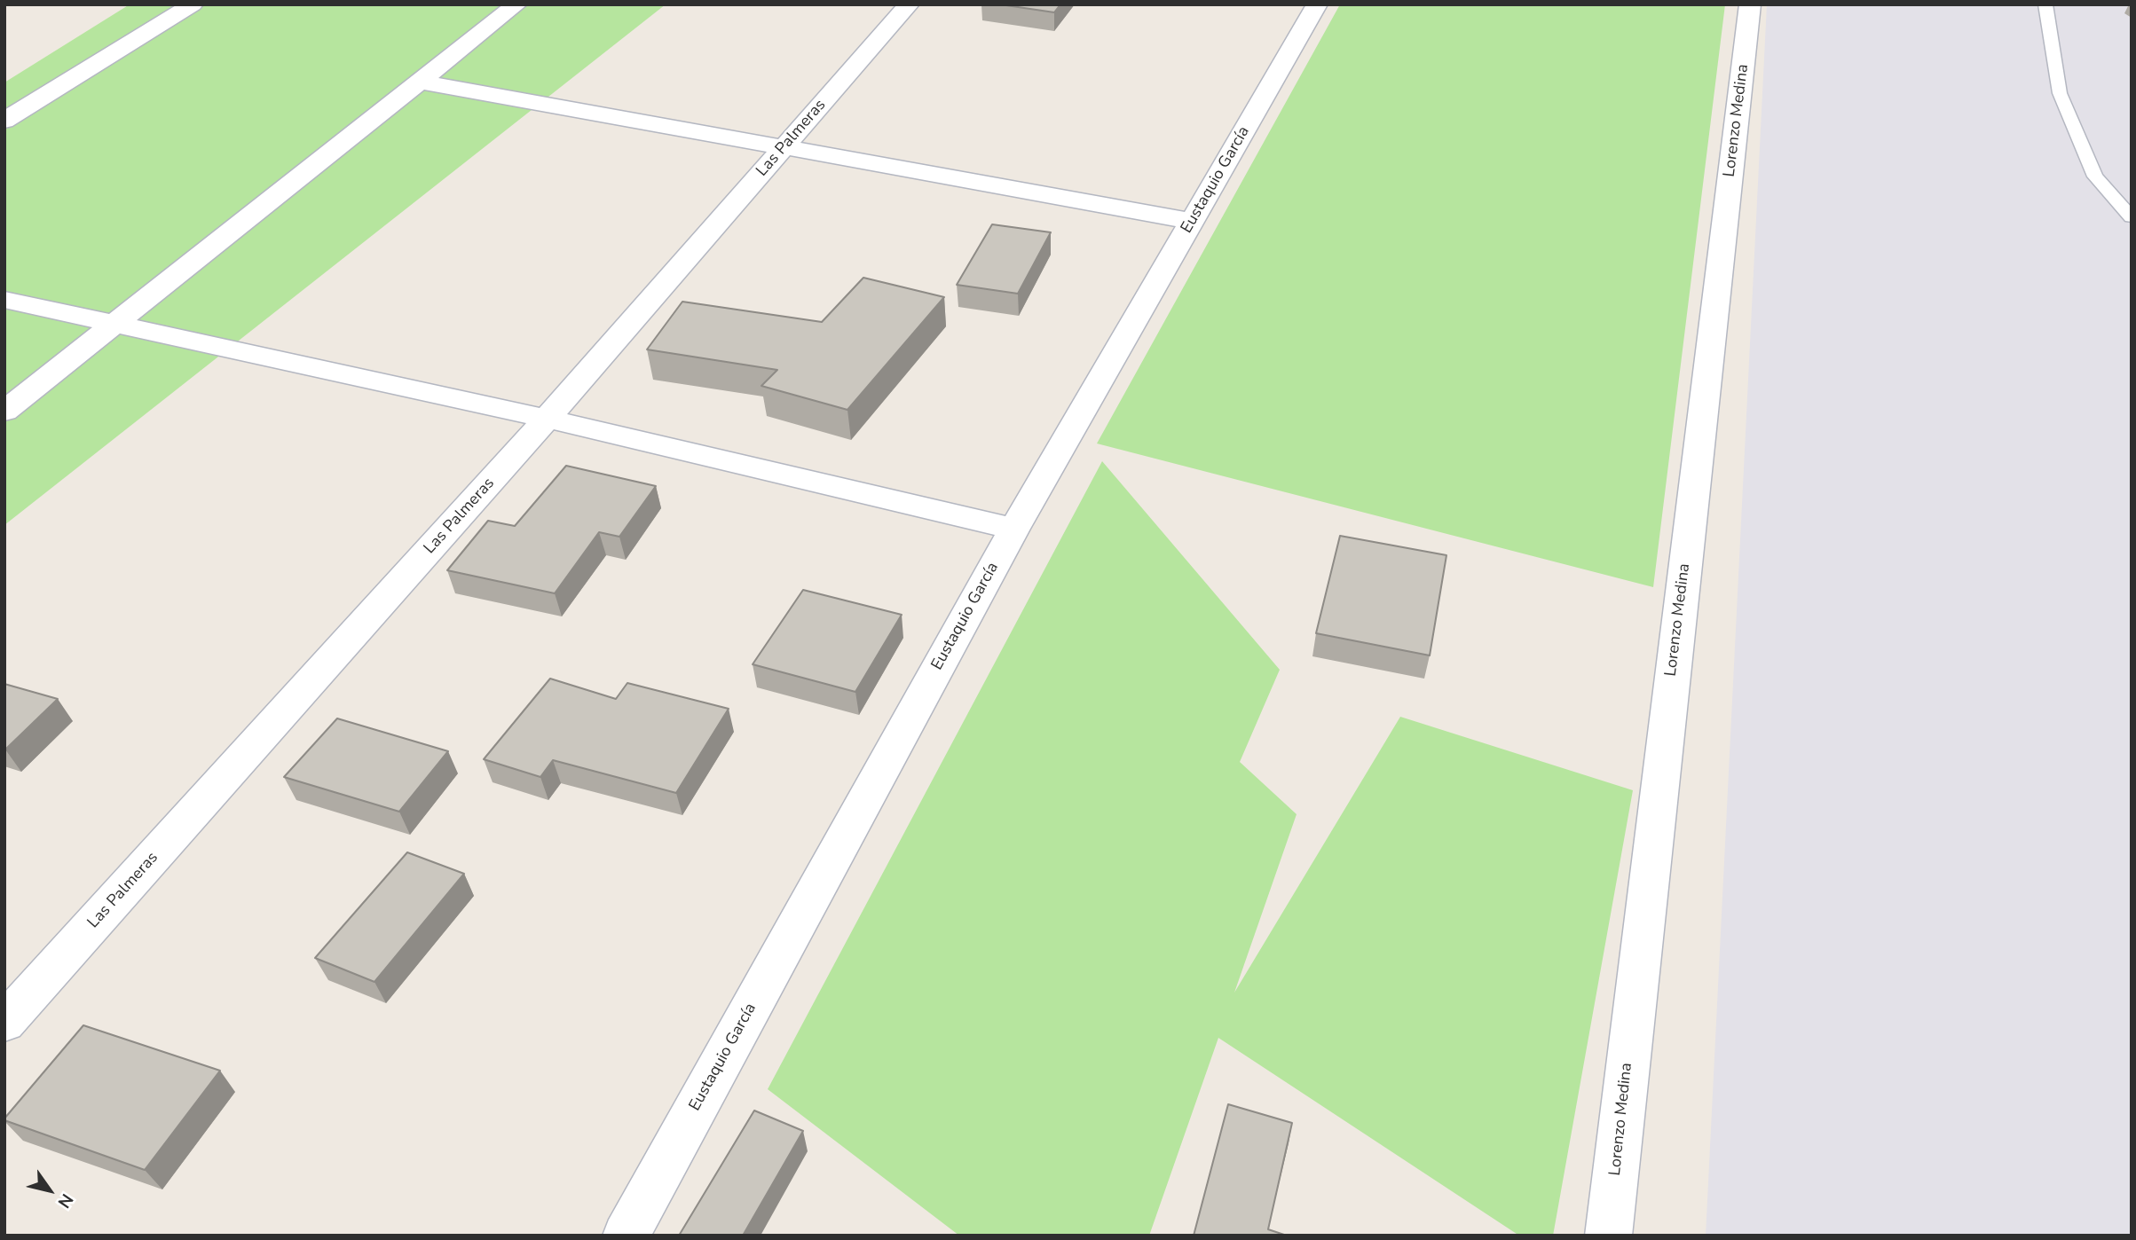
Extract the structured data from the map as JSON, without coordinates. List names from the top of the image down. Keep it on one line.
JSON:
{"streets":{"street":["Lorenzo Medina","Las Palmeras","Eustaquio García"]},"north":"bottom right"}
